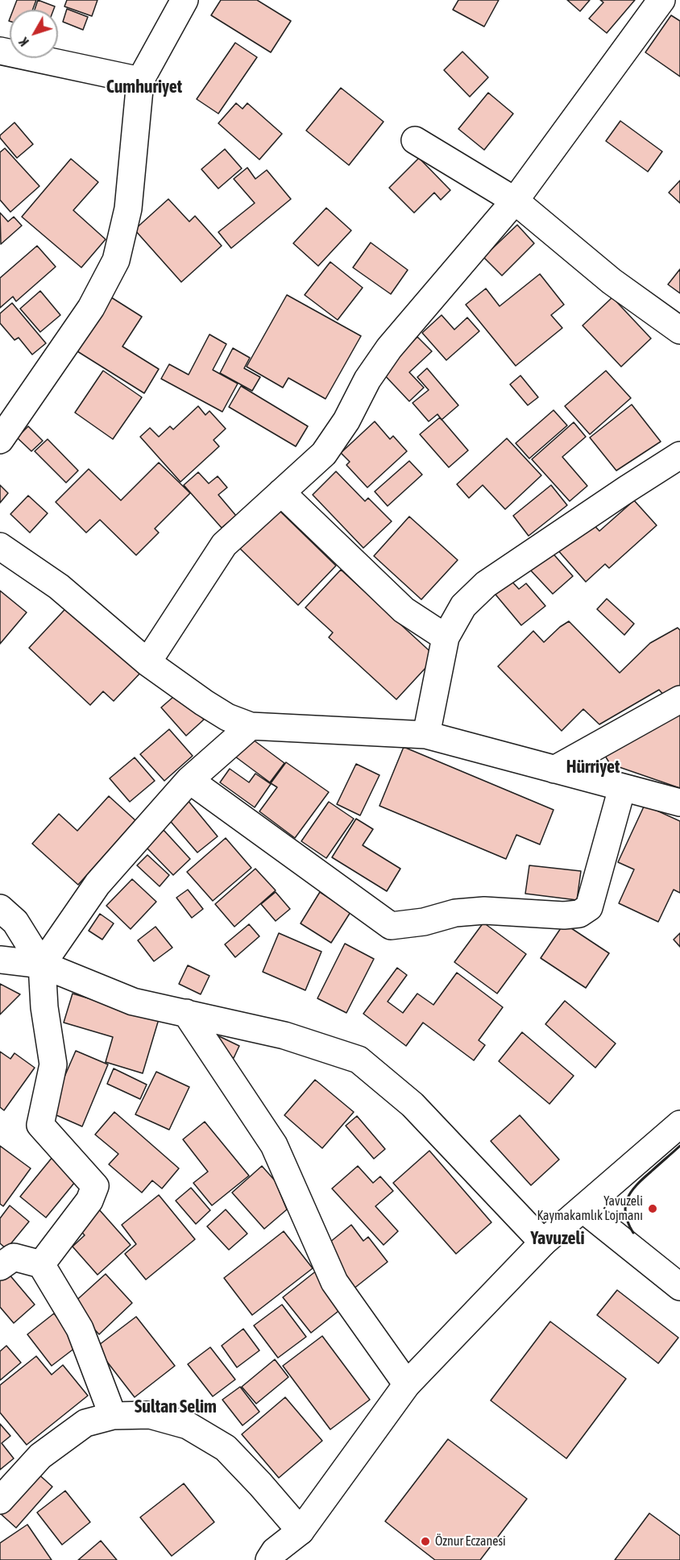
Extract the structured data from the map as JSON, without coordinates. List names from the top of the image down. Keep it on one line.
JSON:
{"districts":["Cumhuriyet","Hürriyet","Yavuzeli","Sultan Selim"],"places":["Yavuzeli Kaymakamlık Lojmanı","Öznur Eczanesi"],"north":"bottom left"}
